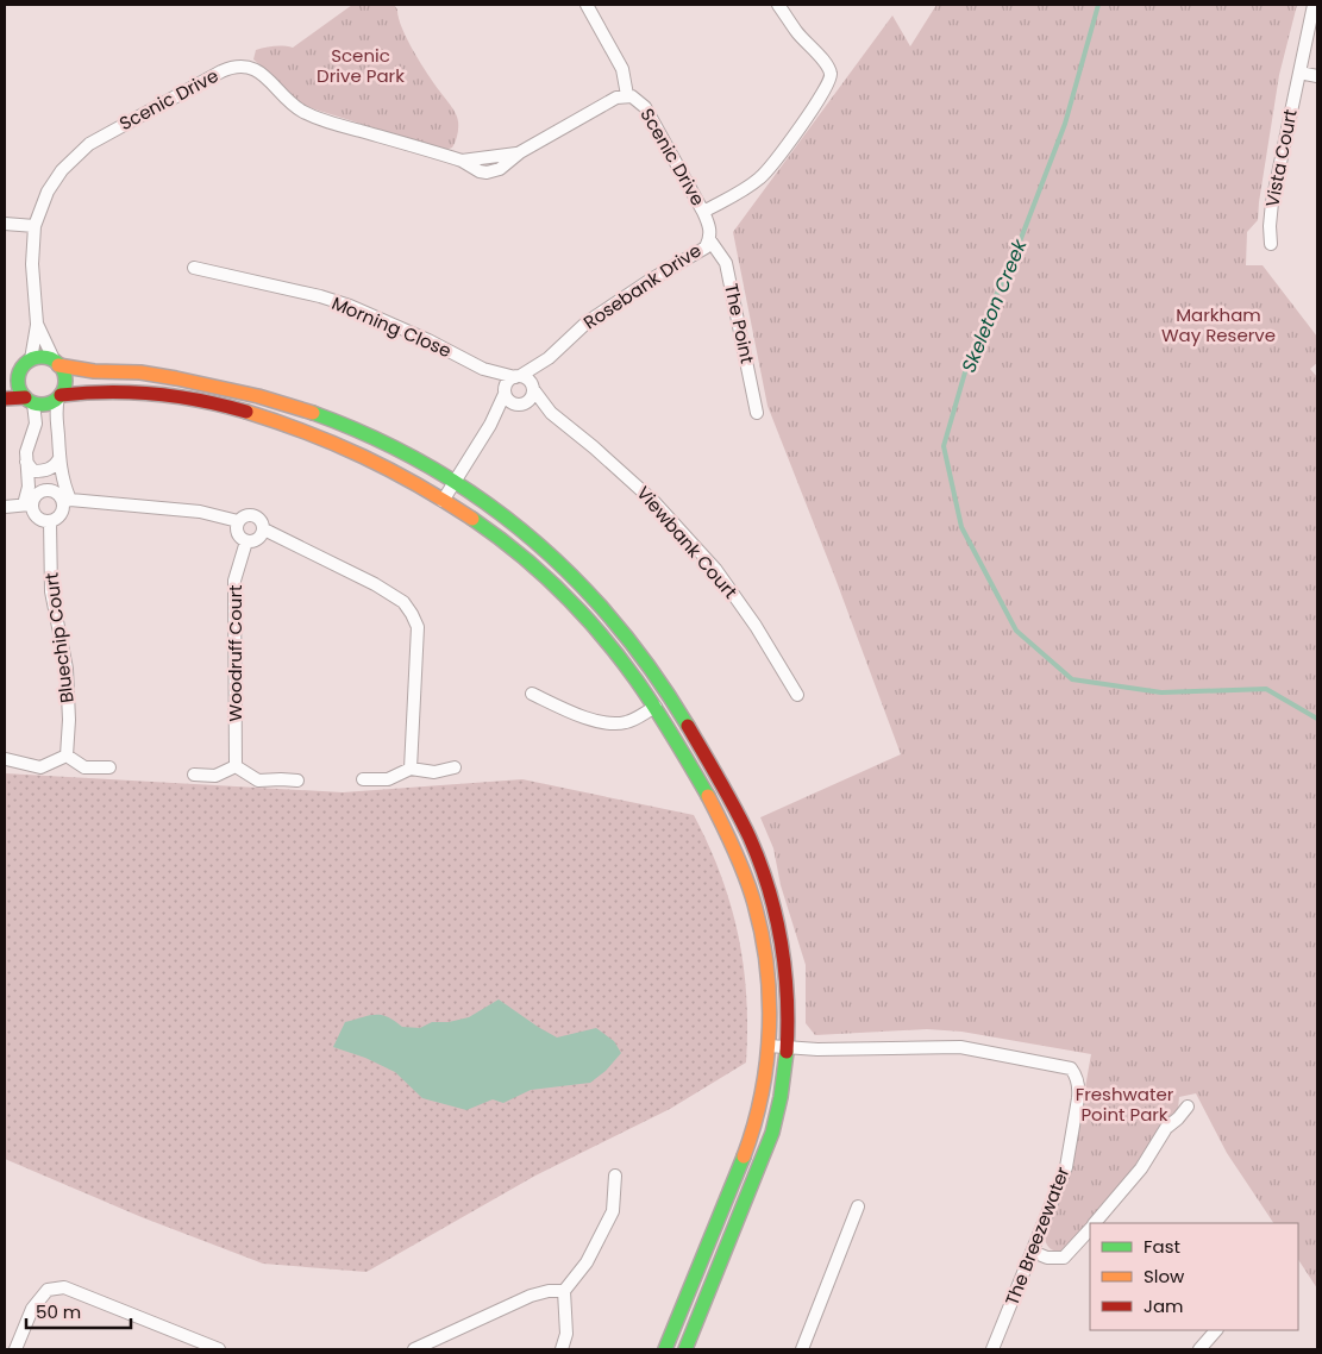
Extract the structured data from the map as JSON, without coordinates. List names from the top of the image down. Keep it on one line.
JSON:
{"streets":{"street":["Scenic Drive","Vista Court","Rosebank Drive","The Point","Morning Close","Viewbank Court","Bluechip Court","Woodruff Court","The Breezewater"]},"crossings":[["Scenic Drive","Rosebank Drive"],["Scenic Drive","The Point"],["Rosebank Drive","The Point"],["Rosebank Drive","Morning Close"],["Rosebank Drive","Viewbank Court"],["Morning Close","Viewbank Court"]],"water":["Skeleton Creek"],"parks":["Scenic Drive Park","Markham Way Reserve","Freshwater Point Park"],"legend":["Fast","Slow","Jam"],"scale_bar":"50 m"}
